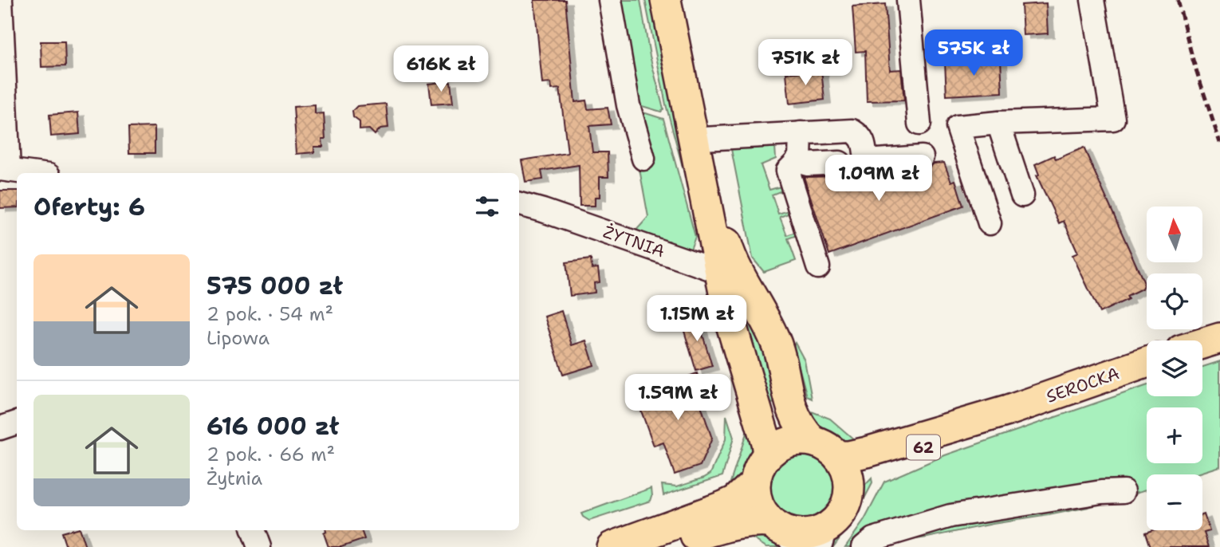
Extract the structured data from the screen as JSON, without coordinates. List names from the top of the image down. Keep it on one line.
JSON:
{"streets":{"main road":["SEROCKA","62"],"street":["ŻYTNIA"]},"crossings":[["SEROCKA","62"]],"north":"top","page":{"price":["575K zł","751K zł","616K zł","1.09M zł","1.15M zł","1.59M zł"],"heading":"Oferty: 6","map_buttons":["+","−"],"list":[{"name":"575 000 zł","note":"2 pok. · 54 m² · Lipowa"},{"name":"616 000 zł","note":"2 pok. · 66 m² · Żytnia"}]}}
